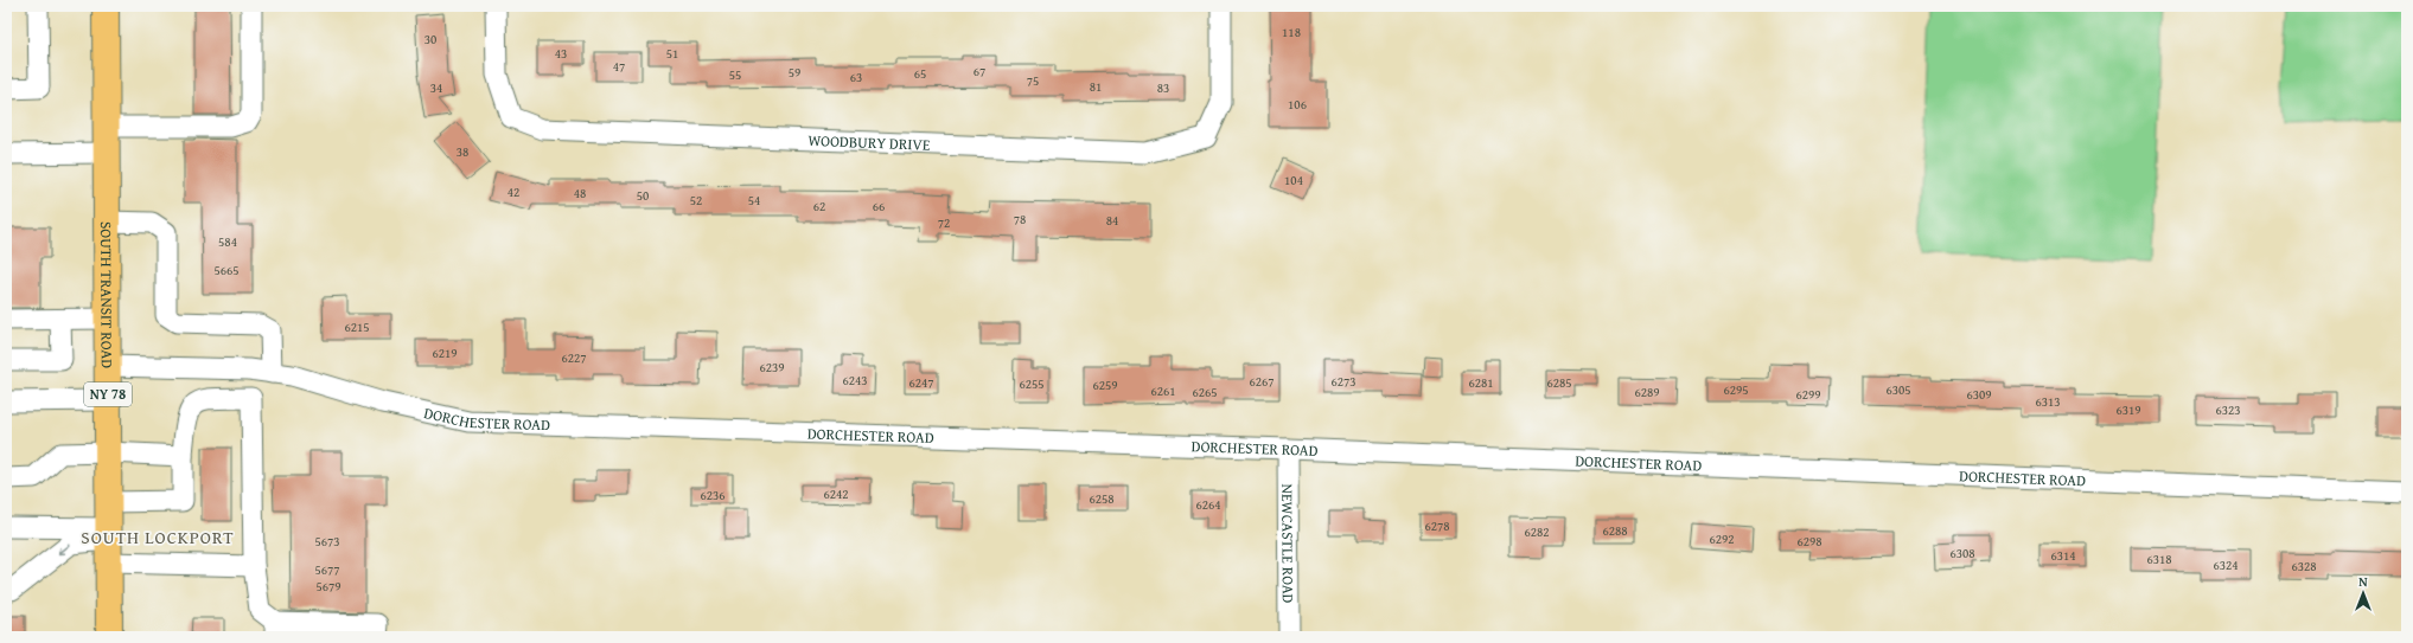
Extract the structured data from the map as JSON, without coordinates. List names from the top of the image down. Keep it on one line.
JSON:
{"streets":{"highway":["SOUTH TRANSIT ROAD","NY 78"],"street":["WOODBURY DRIVE","DORCHESTER ROAD","NEWCASTLE ROAD"]},"crossings":[["SOUTH TRANSIT ROAD","NY 78"],["SOUTH TRANSIT ROAD","DORCHESTER ROAD"],["DORCHESTER ROAD","NEWCASTLE ROAD"]],"districts":["SOUTH LOCKPORT"],"house_numbers":["118","30","43","51","47","67","59","65","55","63","75","81","34","83","106","38","104","42","48","50","52","54","62","66","78","84","72","584","5665","6215","6219","6227","6239","6243","6267","6273","6247","6281","6285","6255","6259","6295","6305","6261","6265","6289","6299","6309","6313","6319","6323","6242","6236","6258","6264","6278","6288","6282","6292","5673","6298","6308","6314","6318","6324","6328","5677","5679"],"north":"top"}
